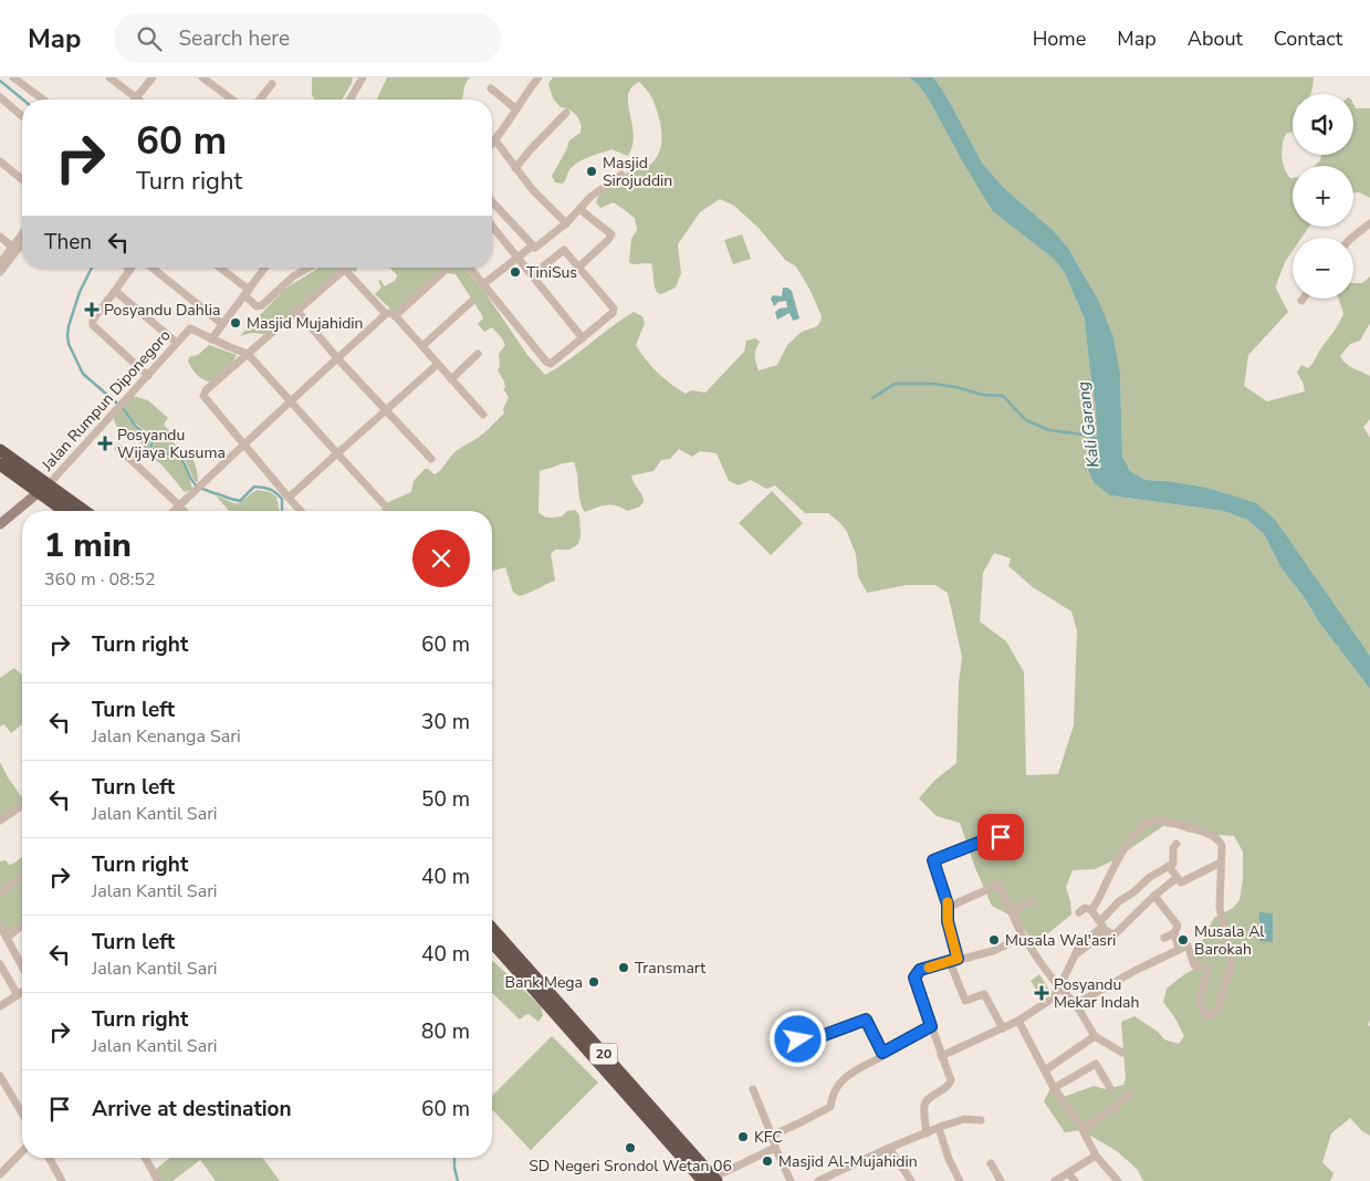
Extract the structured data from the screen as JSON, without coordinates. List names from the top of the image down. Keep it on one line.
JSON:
{"streets":{"highway":["20"],"street":["Jalan Rumpun Diponegoro"]},"water":["Kali Garang"],"places":{"other":["Masjid Sirojuddin","TiniSus","Masjid Mujahidin","Musala Wal'asri","Musala Al Barokah","Transmart","Bank Mega","KFC","SD Negeri Srondol Wetan 06","Masjid Al-Mujahidin"],"health":["Posyandu Dahlia","Posyandu Wijaya Kusuma","Posyandu Mekar Indah"]},"page":{"header":"Map","search":"Search here","nav":["Home","Map","About","Contact"],"map_buttons":["+","−"],"turn":["60 m","Turn right"],"then":"Then","heading":["1 min","360 m · 08:52"],"list":[{"name":"Turn right","value":"60 m"},{"name":"Turn left","note":"Jalan Kenanga Sari","value":"30 m"},{"name":"Turn left","note":"Jalan Kantil Sari","value":"50 m"},{"name":"Turn right","note":"Jalan Kantil Sari","value":"40 m"},{"name":"Turn left","note":"Jalan Kantil Sari","value":"40 m"},{"name":"Turn right","note":"Jalan Kantil Sari","value":"80 m"},{"name":"Arrive at destination","value":"60 m"}]}}
